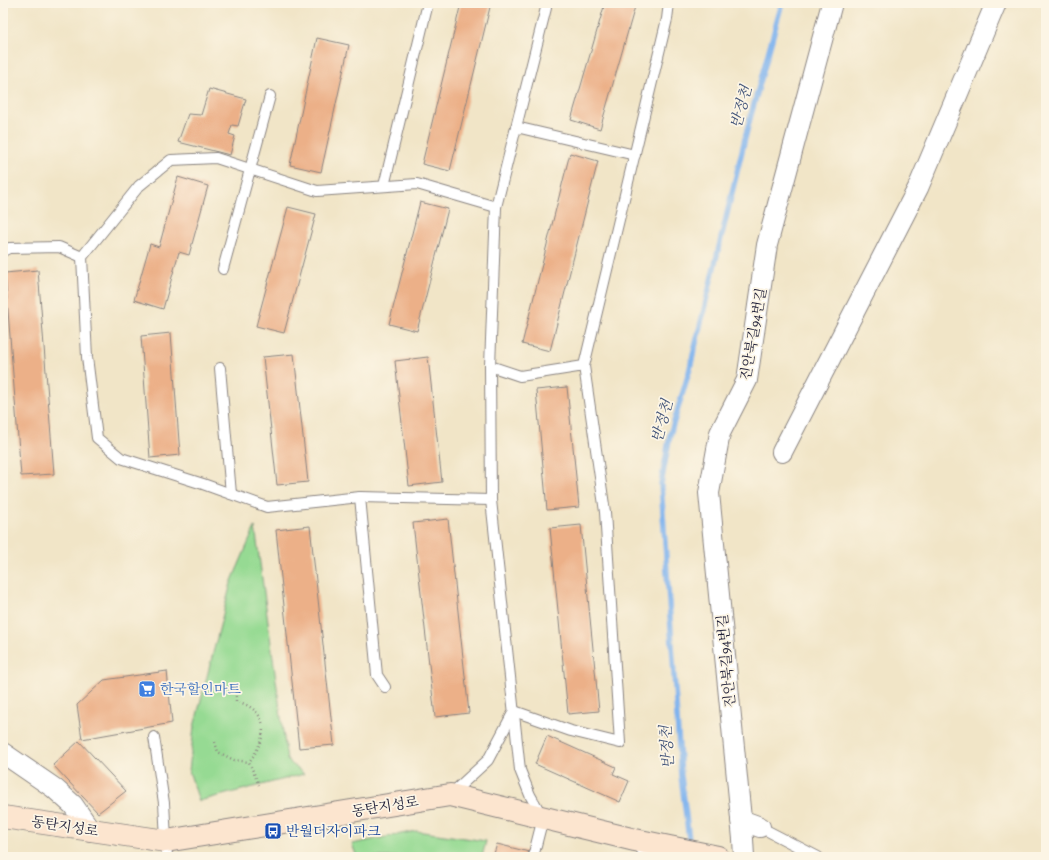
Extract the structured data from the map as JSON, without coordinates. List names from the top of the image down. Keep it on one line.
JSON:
{"streets":{"main road":["동탄지성로"],"street":["진안북길94번길"]},"water":["반정천"],"places":{"supermarket":["한국할인마트"],"bus stop":["반월더자이파크"]}}
